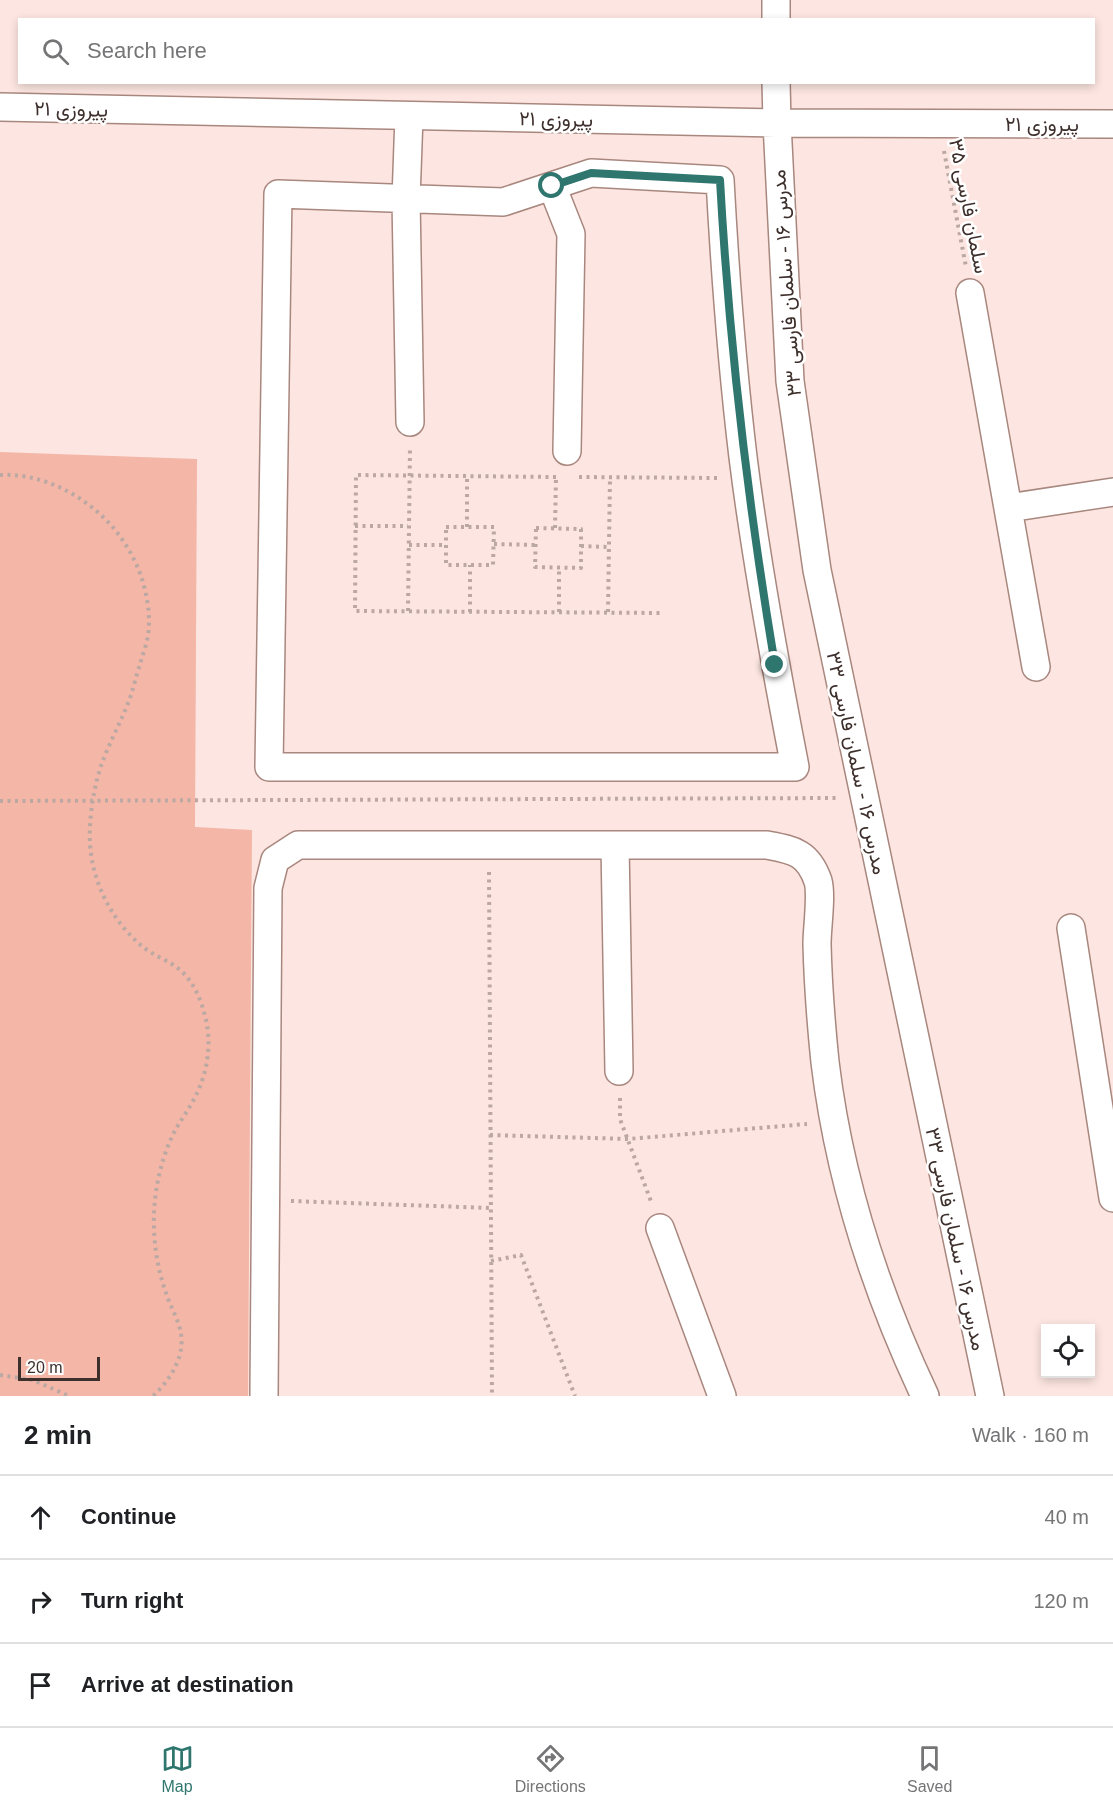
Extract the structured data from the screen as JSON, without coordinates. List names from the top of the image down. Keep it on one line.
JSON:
{"streets":{"street":["پیروزی ۲۱","مدرس ۱۶ - سلمان فارسی ۳۳"],"path":["سلمان فارسی ۳۵"]},"crossings":[["پیروزی ۲۱","سلمان فارسی ۳۵"],["پیروزی ۲۱","مدرس ۱۶ - سلمان فارسی ۳۳"]],"scale_bar":"20 m","page":{"search":"Search here","scale":"20 m","heading":["2 min","Walk · 160 m"],"list":[["Continue","40 m"],["Turn right","120 m"],"Arrive at destination"],"nav":["Map","Directions","Saved"]}}
